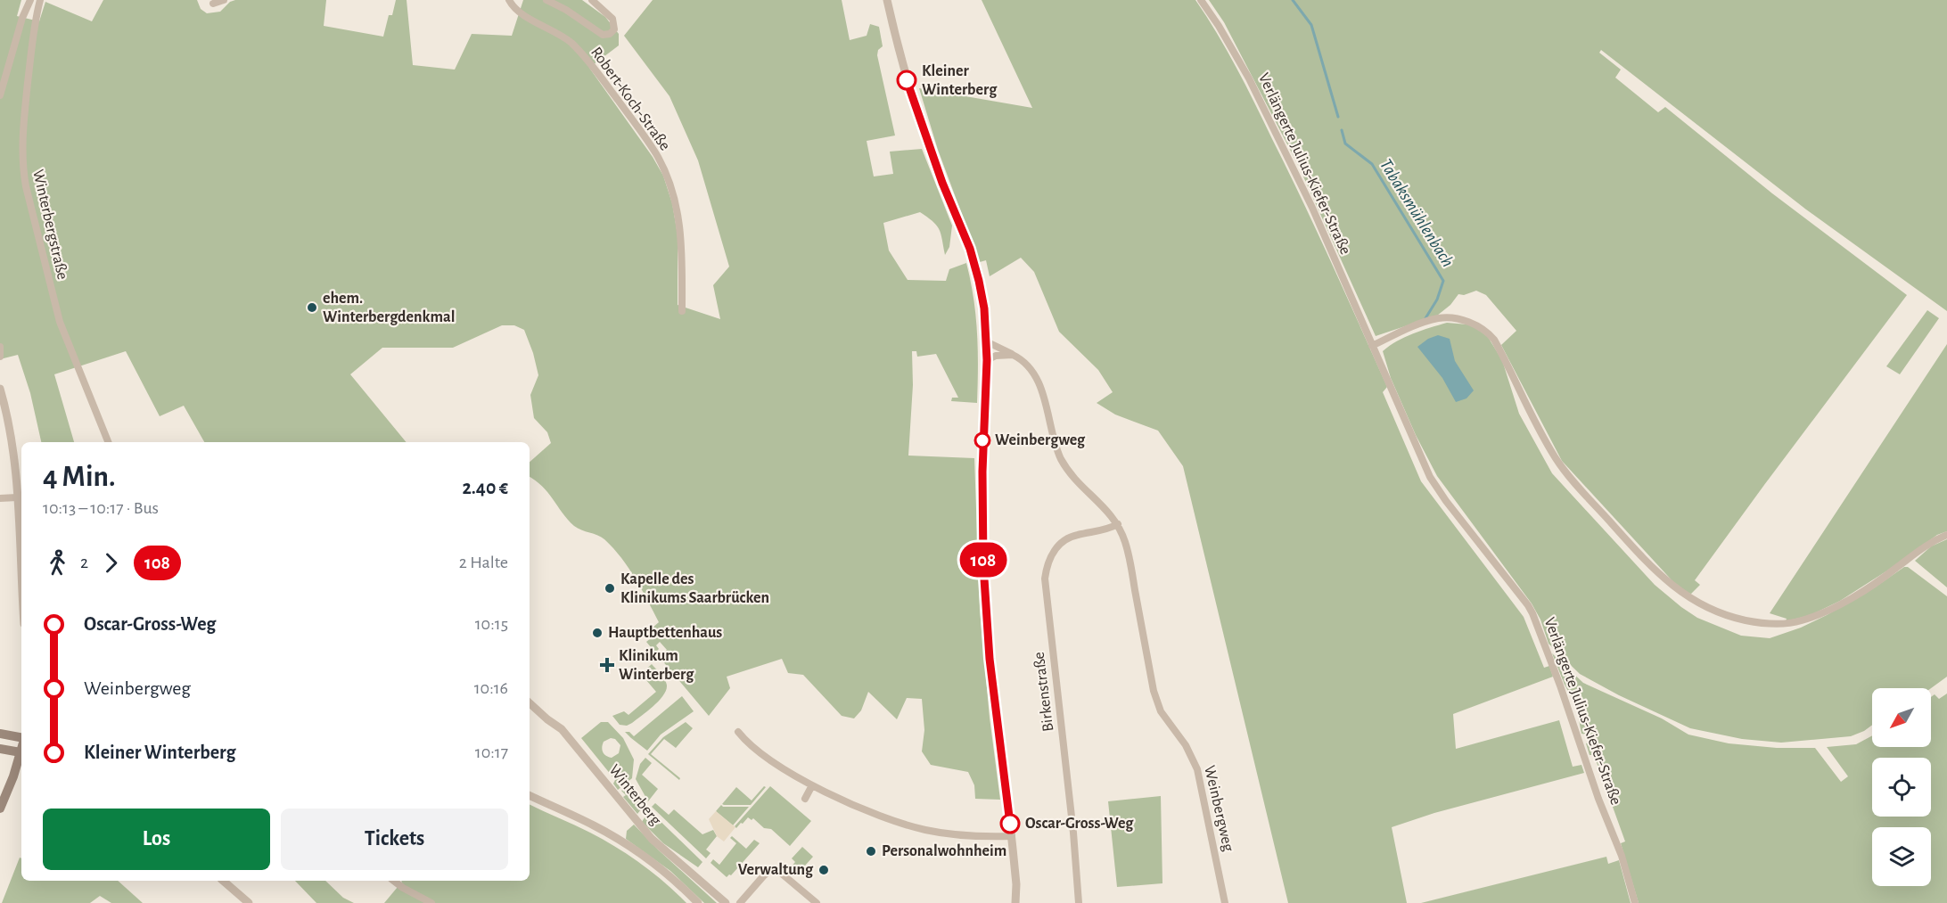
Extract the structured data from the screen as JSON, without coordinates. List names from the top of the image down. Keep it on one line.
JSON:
{"streets":{"street":["Robert-Koch-Straße","Verlängerte Julius-Kiefer-Straße","Winterbergstraße","Birkenstraße","Winterberg","Weinbergweg"]},"crossings":[["Birkenstraße","Weinbergweg"]],"water":["Tabaksmühlenbach"],"places":{"other":["Kleiner Winterberg","ehem. Winterbergdenkmal","Weinbergweg","Kapelle des Klinikums Saarbrücken","Hauptbettenhaus","Oscar-Gross-Weg","Personalwohnheim","Verwaltung"],"health":["Klinikum Winterberg"]},"lines":["bus line 108"],"north":"bottom left","page":{"on_map":"108","heading":["4 Min.","10:13 – 10:17 · Bus","2.40 €"],"legs":["2","108","2 Halte"],"list":[{"name":"Oscar-Gross-Weg","value":"10:15"},{"name":"Weinbergweg","value":"10:16"},{"name":"Kleiner Winterberg","value":"10:17"}],"buttons":["Los","Tickets"]}}
